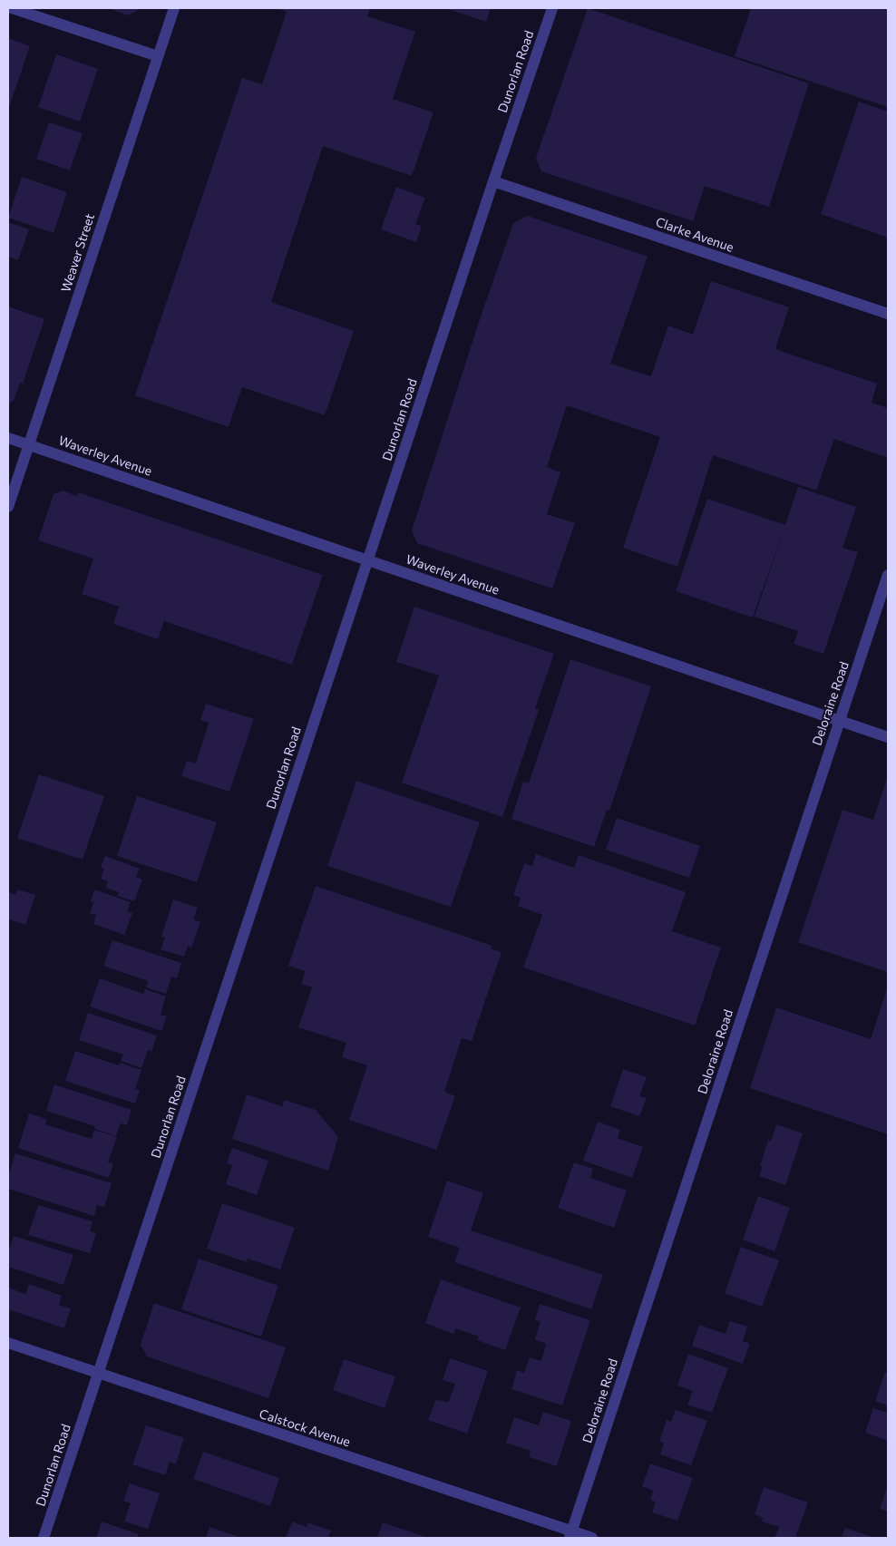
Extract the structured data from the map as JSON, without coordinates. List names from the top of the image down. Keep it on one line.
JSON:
{"streets":{"street":["Dunorlan Road","Clarke Avenue","Weaver Street","Waverley Avenue","Deloraine Road","Calstock Avenue"]},"crossings":[["Dunorlan Road","Clarke Avenue"],["Dunorlan Road","Waverley Avenue"],["Dunorlan Road","Calstock Avenue"],["Weaver Street","Waverley Avenue"],["Waverley Avenue","Deloraine Road"],["Deloraine Road","Calstock Avenue"]]}
